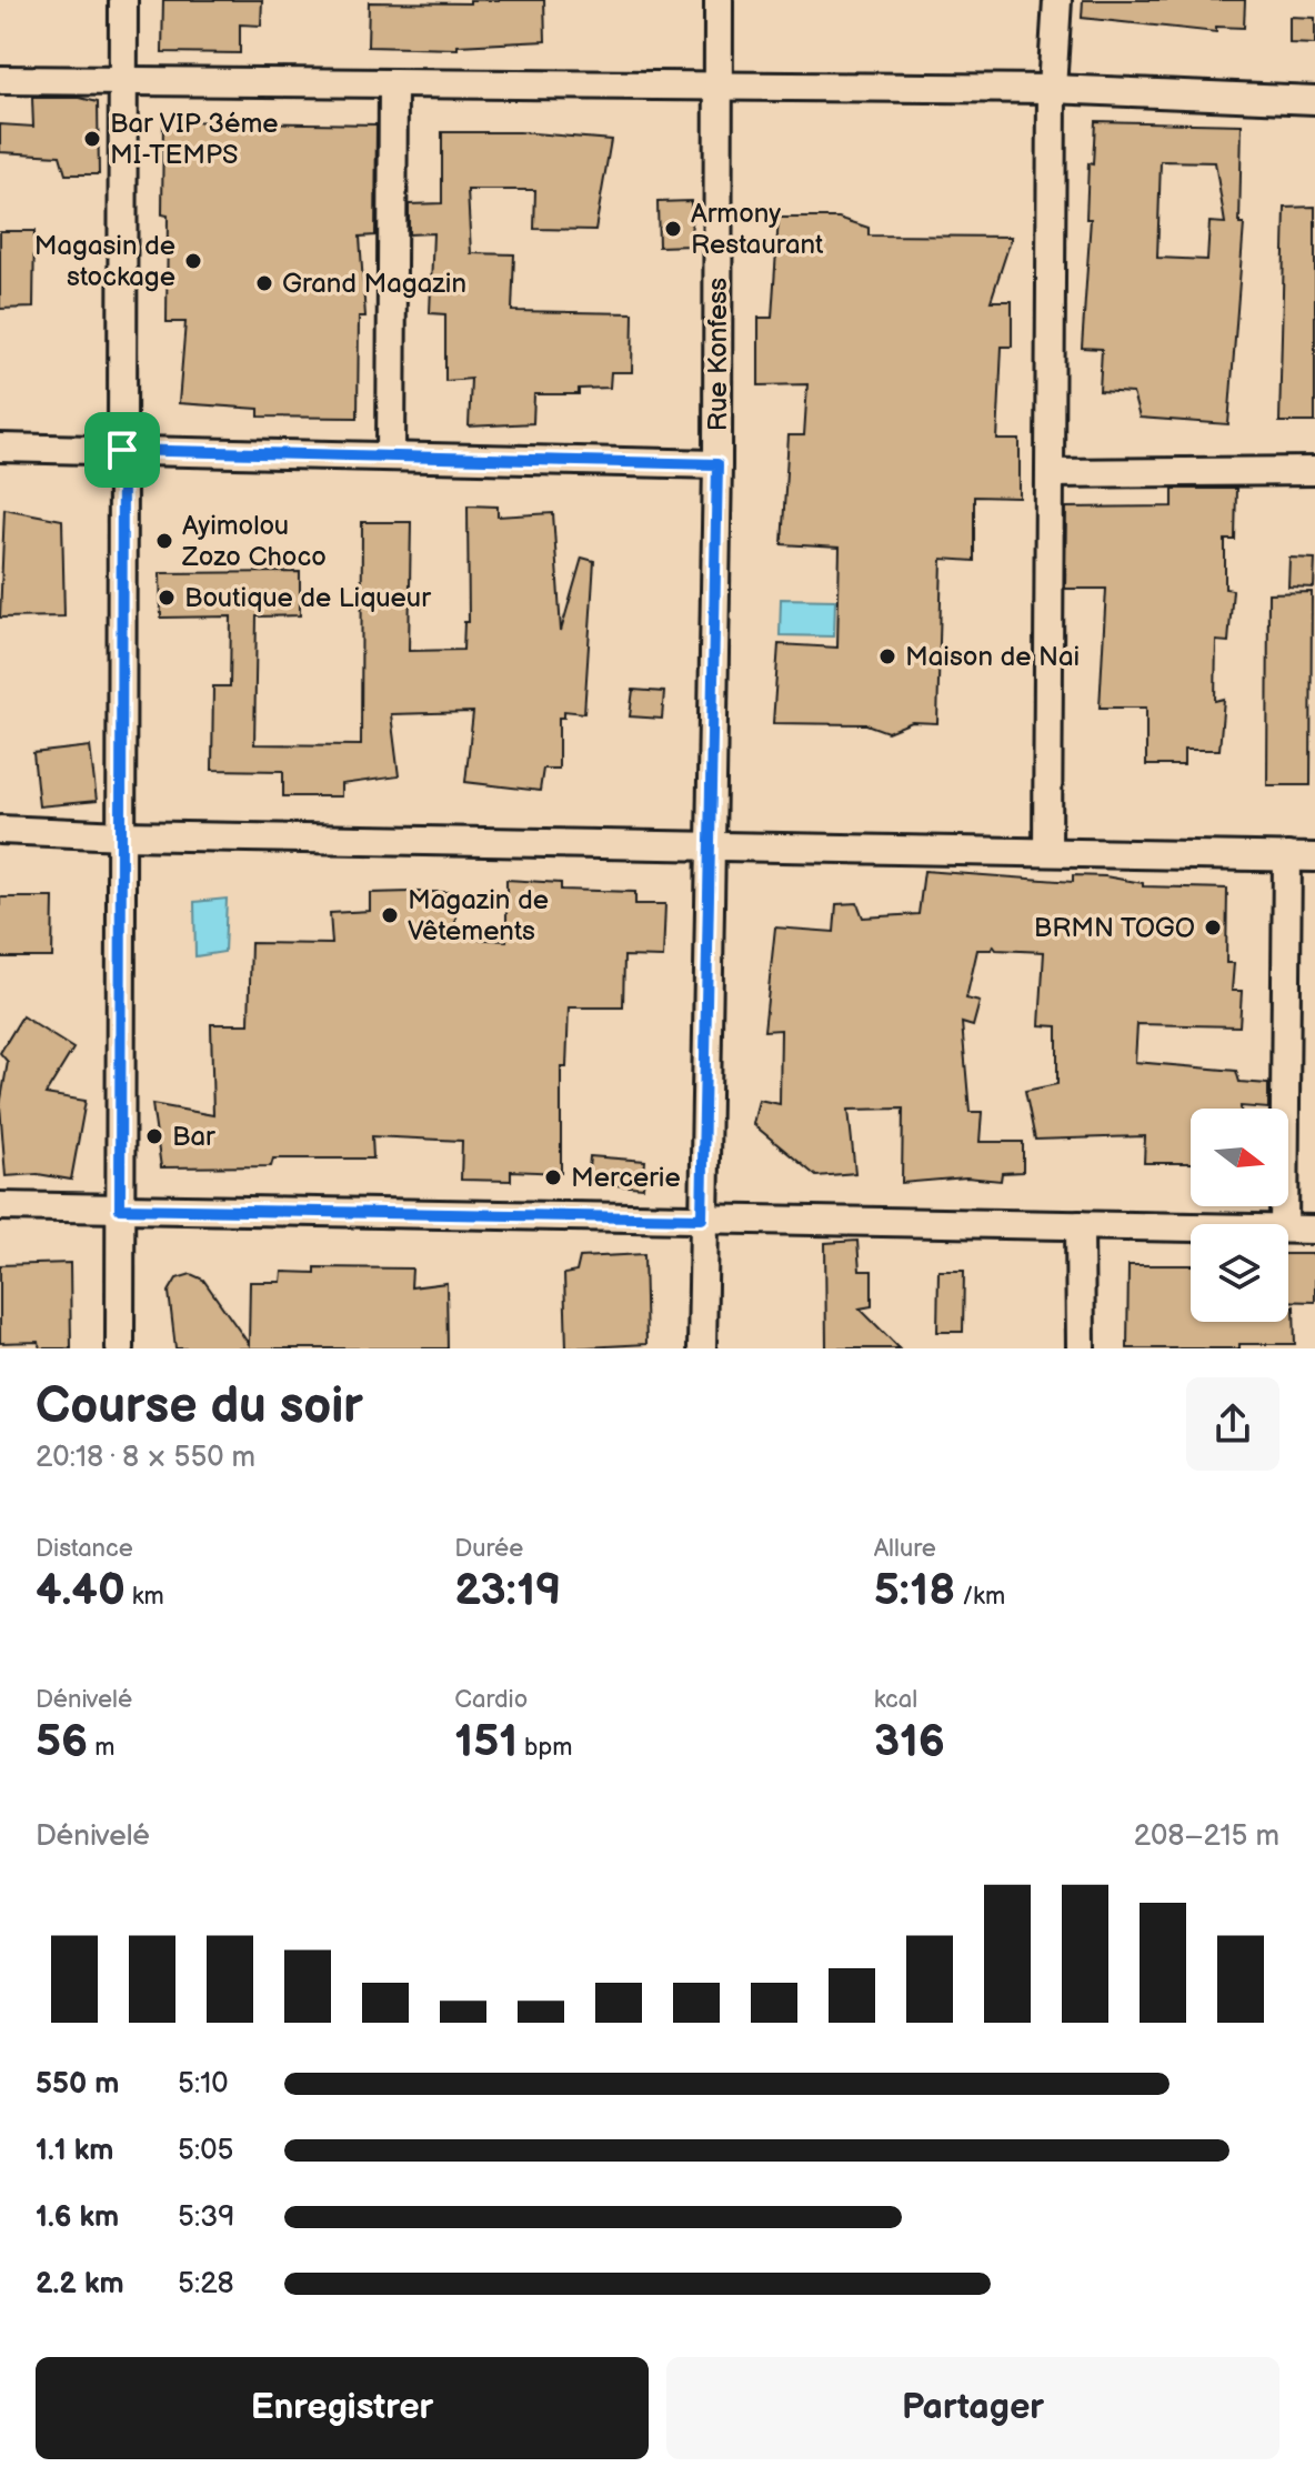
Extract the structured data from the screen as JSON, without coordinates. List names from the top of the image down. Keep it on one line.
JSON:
{"streets":{"street":["Rue Konfess"]},"places":["Bar VIP 3éme MI-TEMPS","Armony Restaurant","Magasin de stockage","Grand Magazin","Ayimolou Zozo Choco","Boutique de Liqueur","Maison de Nai","Magazin de Vêtements","BRMN TOGO","Bar","Mercerie"],"north":"right","page":{"heading":["Course du soir","20:18 · 8 × 550 m"],"stats":[["Distance","4.40 km"],["Durée","23:19"],["Allure","5:18 /km"],["Dénivelé","56 m"],["Cardio","151 bpm"],["kcal","316"]],"chart":["Dénivelé","208–215 m"],"list":[{"name":"550 m","note":"5:10"},{"name":"1.1 km","note":"5:05"},{"name":"1.6 km","note":"5:39"},{"name":"2.2 km","note":"5:28"}],"buttons":["Enregistrer","Partager"]}}
